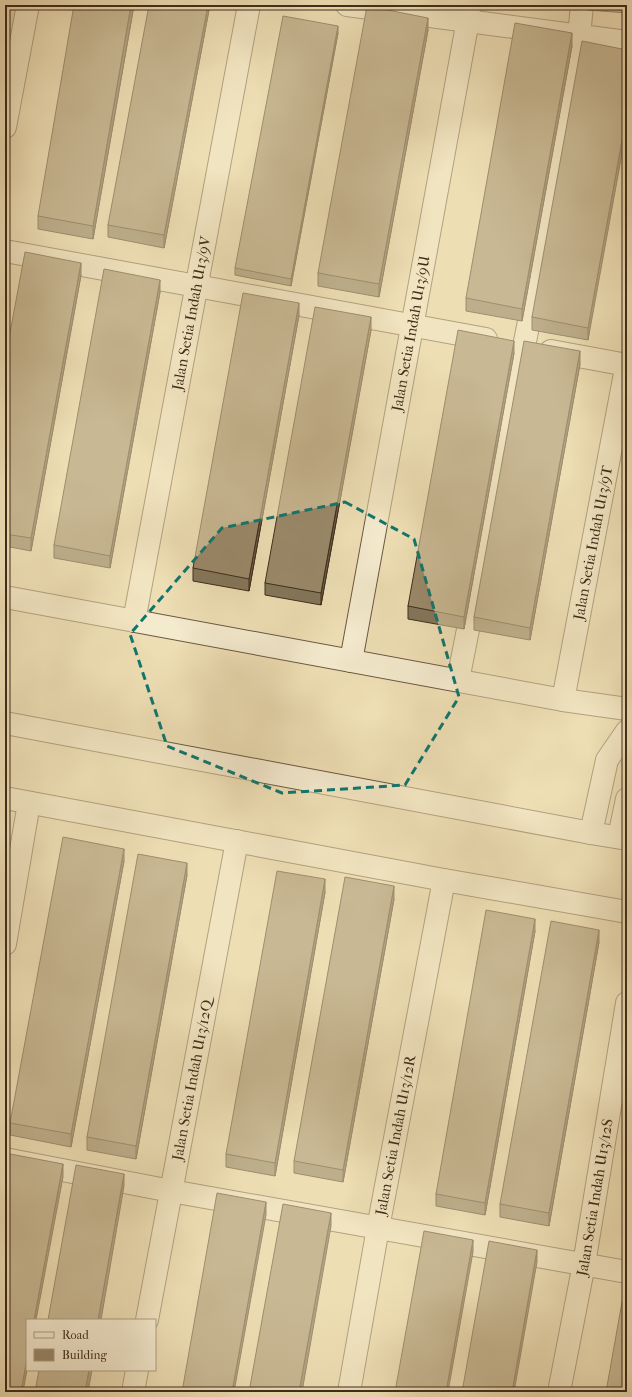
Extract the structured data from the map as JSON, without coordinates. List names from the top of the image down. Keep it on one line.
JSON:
{"streets":{"street":["Jalan Setia Indah U13/9V","Jalan Setia Indah U13/9U","Jalan Setia Indah U13/9T","Jalan Setia Indah U13/12Q","Jalan Setia Indah U13/12R","Jalan Setia Indah U13/12S"]},"legend":["Road","Building"]}
